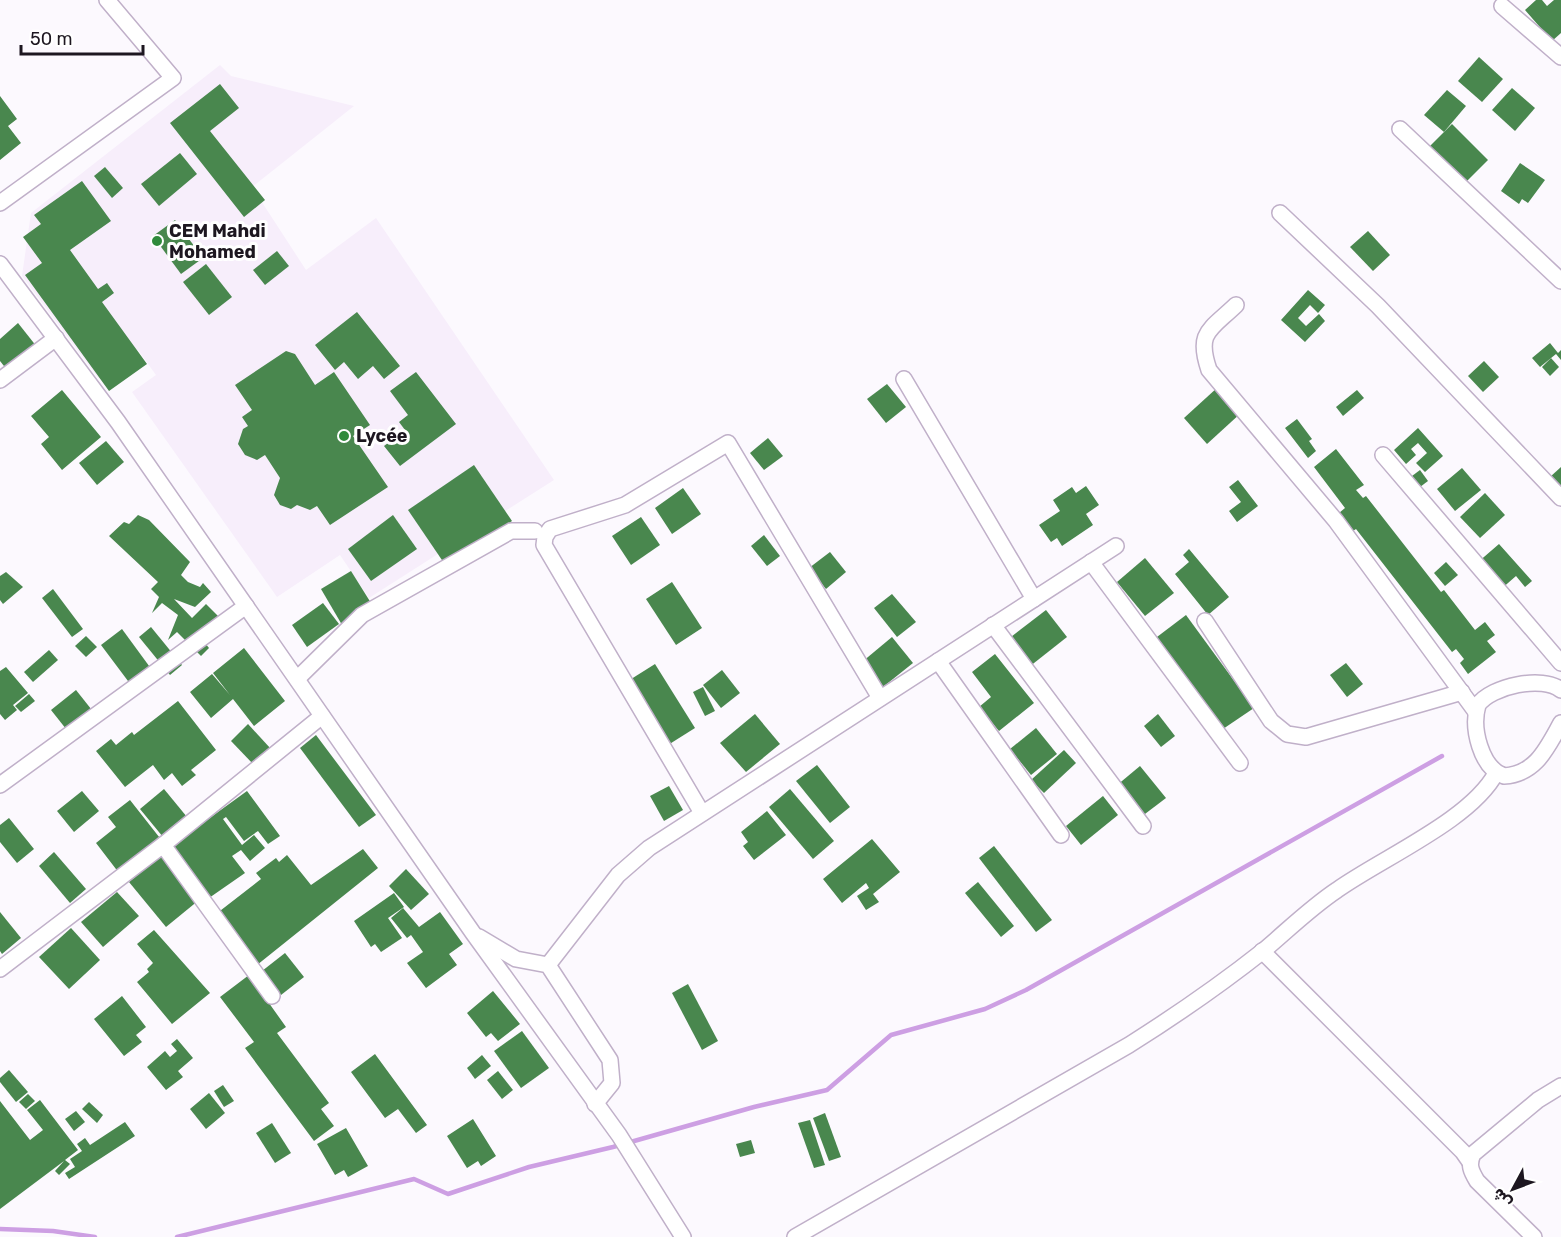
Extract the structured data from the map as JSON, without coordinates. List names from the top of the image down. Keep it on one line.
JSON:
{"places":["CEM Mahdi Mohamed","Lycée"],"scale_bar":"50 m","north":"bottom left"}
